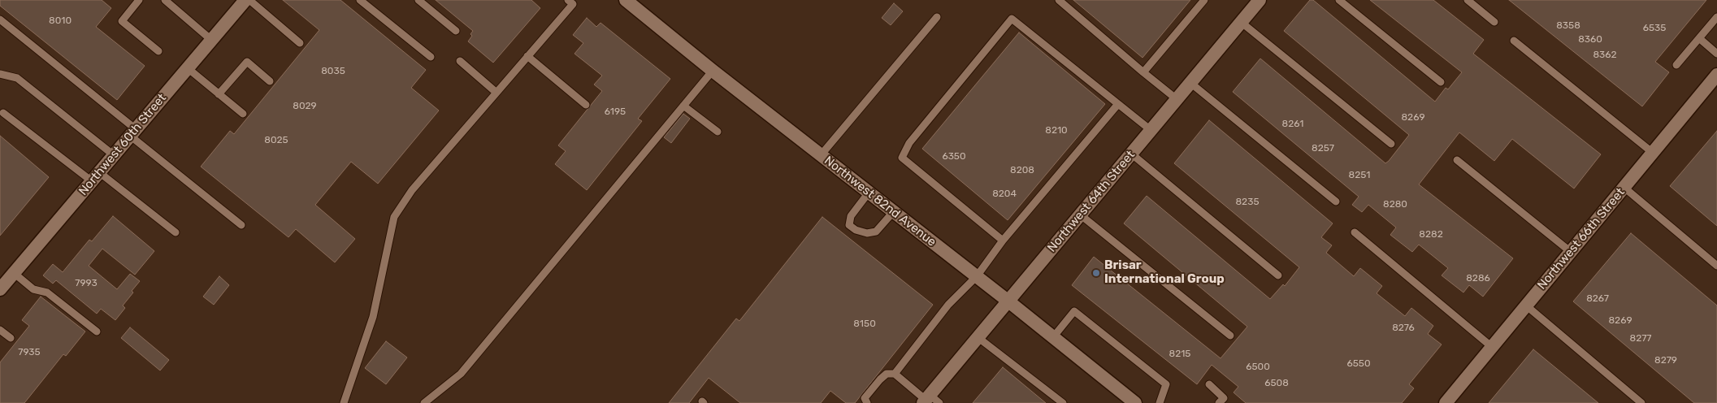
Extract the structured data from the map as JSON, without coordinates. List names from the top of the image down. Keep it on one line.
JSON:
{"streets":{"street":["Northwest 60th Street","Northwest 82nd Avenue","Northwest 64th Street","Northwest 66th Street"]},"crossings":[["Northwest 82nd Avenue","Northwest 64th Street"]],"places":["Brisar International Group"],"house_numbers":["8010","8358","6535","8360","8362","8035","8029","6195","8269","8261","8210","8025","8257","6350","8208","8251","8204","8235","8280","8282","8286","7993","8267","8269","8150","8276","8277","7935","8215","8279","6550","6500","6508"]}
